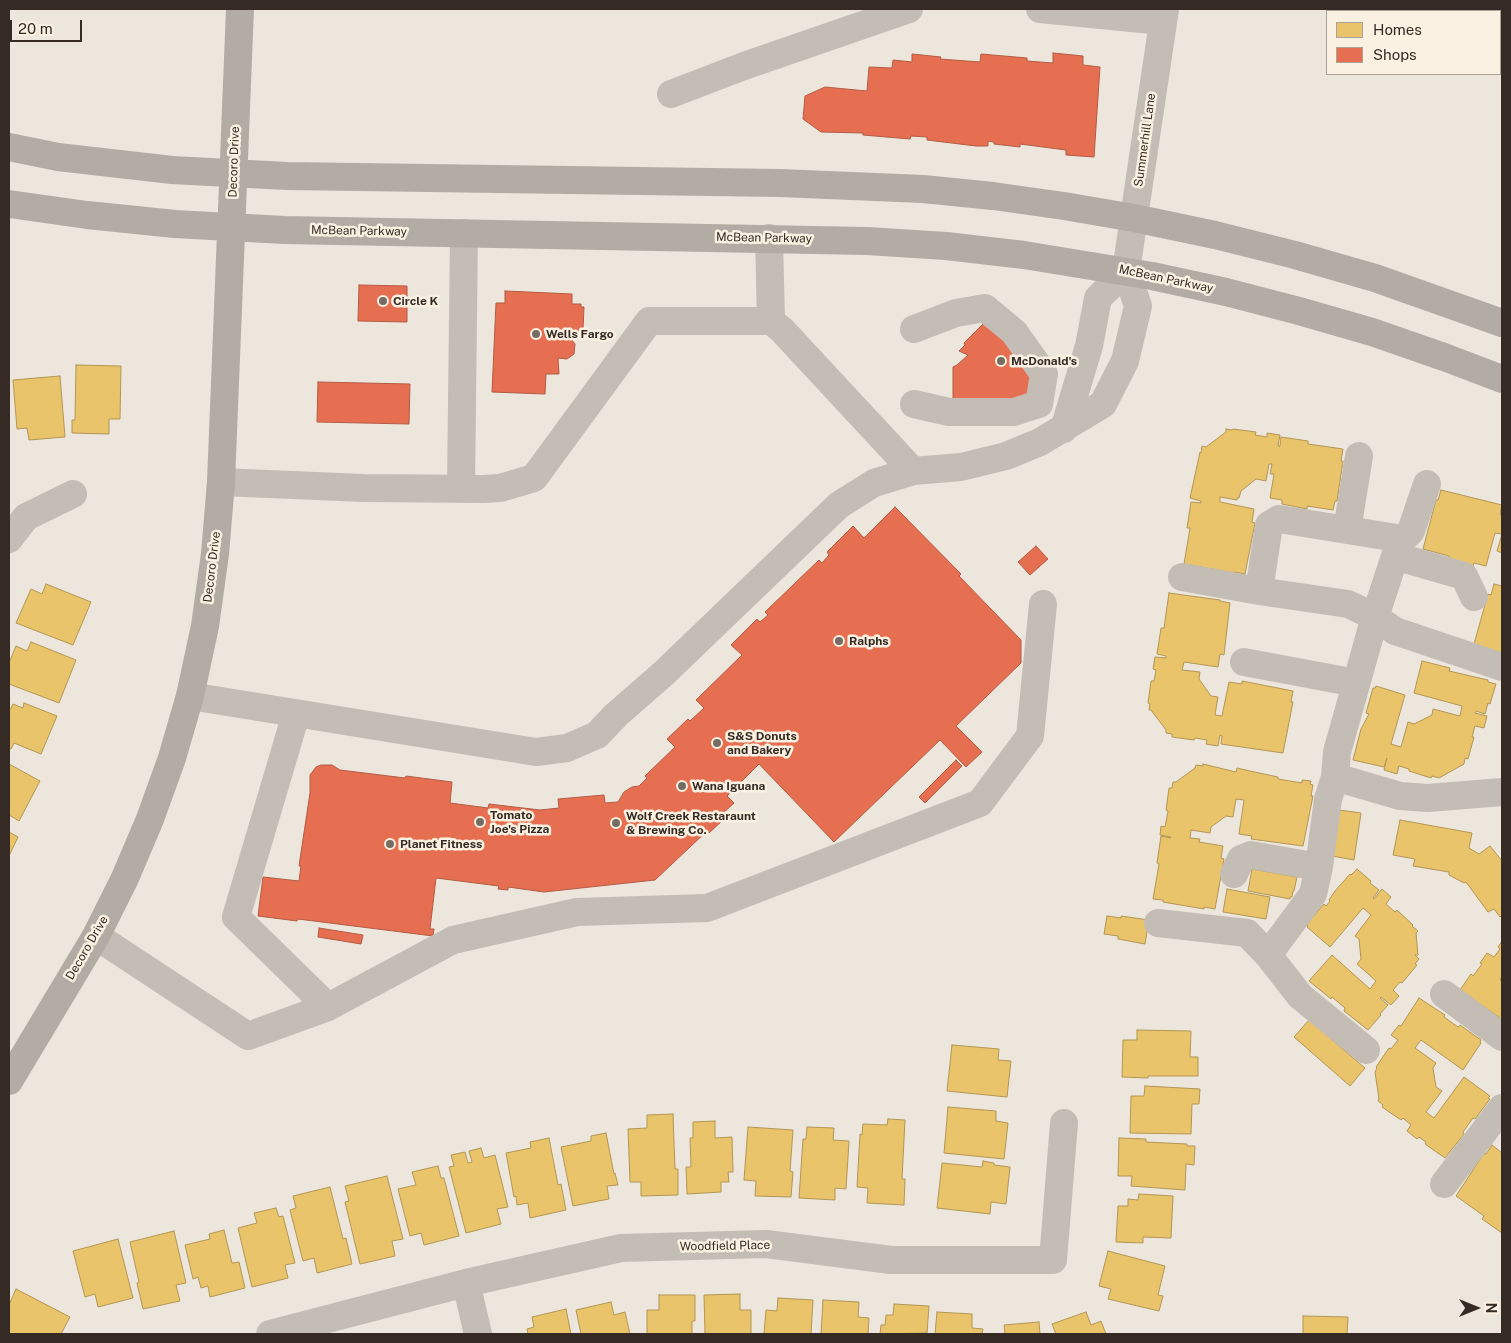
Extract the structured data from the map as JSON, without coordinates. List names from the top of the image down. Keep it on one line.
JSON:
{"streets":{"main road":["Decoro Drive","McBean Parkway"],"street":["Summerhill Lane","Woodfield Place"]},"crossings":[["Summerhill Lane","McBean Parkway"],["Decoro Drive","McBean Parkway"]],"places":["Circle K","Wells Fargo","McDonald's","Ralphs","S&S Donuts and Bakery","Wana Iguana","Tomato Joe's Pizza","Wolf Creek Restaraunt & Brewing Co.","Planet Fitness"],"legend":["Homes","Shops"],"scale_bar":"20 m","north":"right"}
